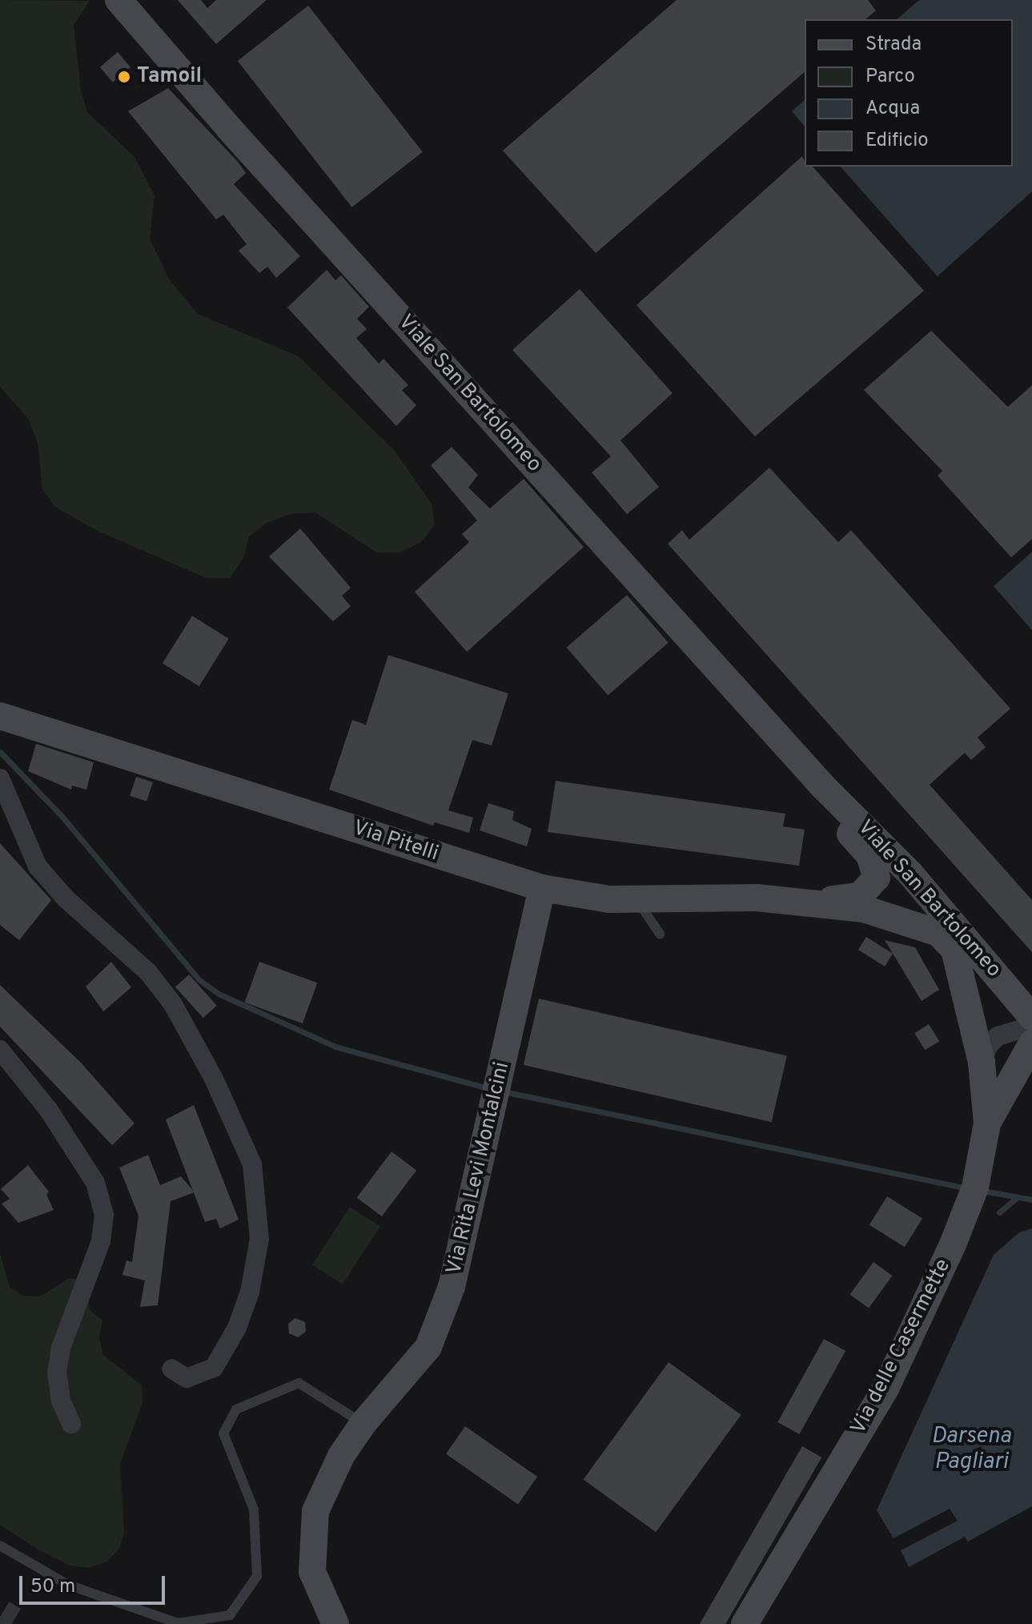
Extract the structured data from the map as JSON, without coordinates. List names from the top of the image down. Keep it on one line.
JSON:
{"streets":{"main road":["Viale San Bartolomeo","Via Pitelli","Via Rita Levi Montalcini","Via delle Casermette"]},"crossings":[["Viale San Bartolomeo","Via Pitelli"],["Via Pitelli","Via Rita Levi Montalcini"]],"water":["Darsena Pagliari"],"places":["Tamoil"],"legend":["Strada","Parco","Acqua","Edificio"],"scale_bar":"50 m"}
